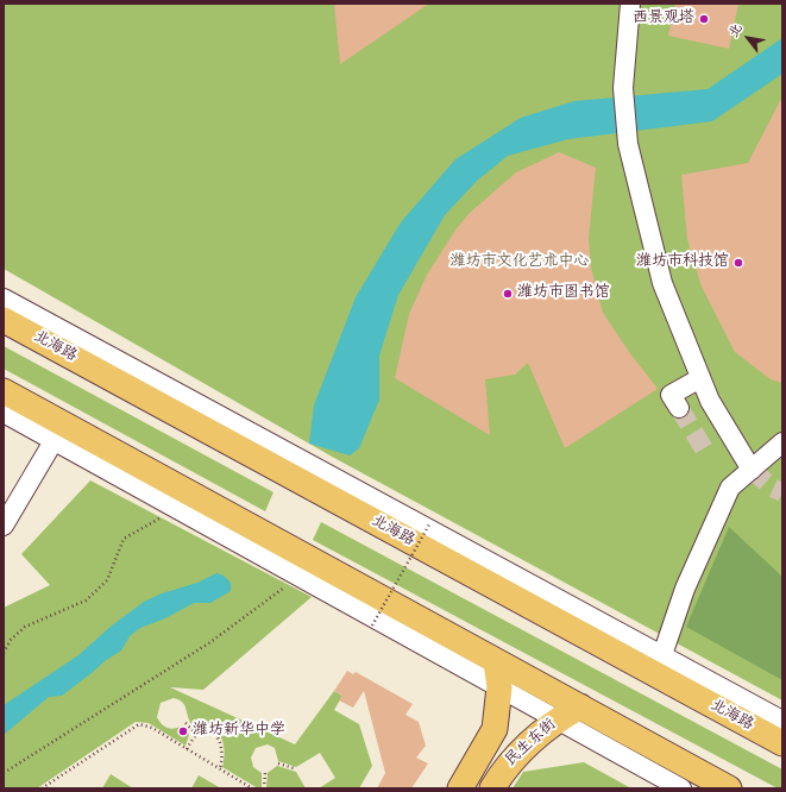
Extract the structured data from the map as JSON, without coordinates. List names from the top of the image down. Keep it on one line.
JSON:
{"streets":{"main road":["北海路","民生东街"]},"parks":["潍坊市文化艺术中心"],"places":["西景观塔","潍坊市科技馆","潍坊市图书馆","潍坊新华中学"],"north":"top left"}
